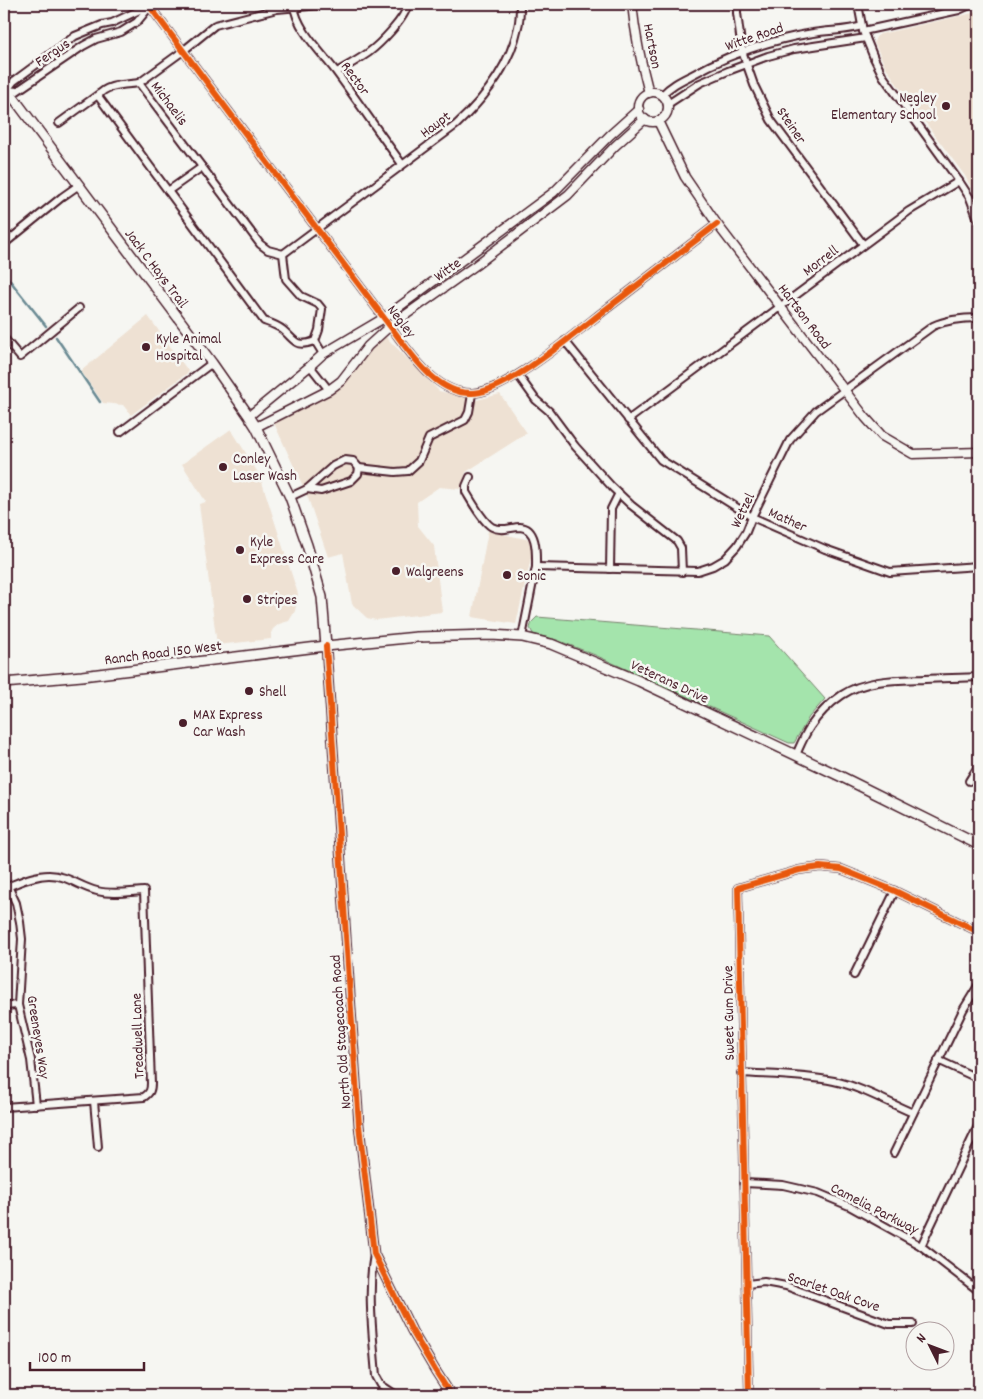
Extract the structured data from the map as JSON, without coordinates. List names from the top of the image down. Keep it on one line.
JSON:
{"streets":{"main road":["Jack C Hays Trail","Ranch Road 150 West","Veterans Drive"],"street":["Witte Road","Hartson","Fergus","Rector","Michaelis","Haupt","Steiner","Morrell","Witte","Hartson Road","Negley","Wetzel","Mather","Sweet Gum Drive","North Old Stagecoach Road","Treadwell Lane","Greeneyes Way","Camelia Parkway","Scarlet Oak Cove"]},"crossings":[["Witte Road","Hartson"],["Witte Road","Steiner"],["Witte Road","Witte"],["Witte Road","Hartson Road"],["Hartson","Witte"],["Hartson","Hartson Road"],["Fergus","Jack C Hays Trail"],["Fergus","Negley"],["Rector","Haupt"],["Michaelis","Haupt"],["Haupt","Negley"],["Steiner","Morrell"],["Morrell","Hartson Road"],["Morrell","Mather"],["Jack C Hays Trail","Witte"],["Jack C Hays Trail","Ranch Road 150 West"],["Jack C Hays Trail","Veterans Drive"],["Jack C Hays Trail","North Old Stagecoach Road"],["Witte","Hartson Road"],["Witte","Negley"],["Hartson Road","Wetzel"],["Wetzel","Mather"],["Ranch Road 150 West","Veterans Drive"],["Ranch Road 150 West","North Old Stagecoach Road"],["Veterans Drive","North Old Stagecoach Road"],["Sweet Gum Drive","Camelia Parkway"],["Sweet Gum Drive","Scarlet Oak Cove"],["Treadwell Lane","Greeneyes Way"]],"places":["Negley Elementary School","Kyle Animal Hospital","Conley Laser Wash","Kyle Express Care","Walgreens","Sonic","Stripes","Shell","MAX Express Car Wash"],"scale_bar":"100 m","north":"top left"}
